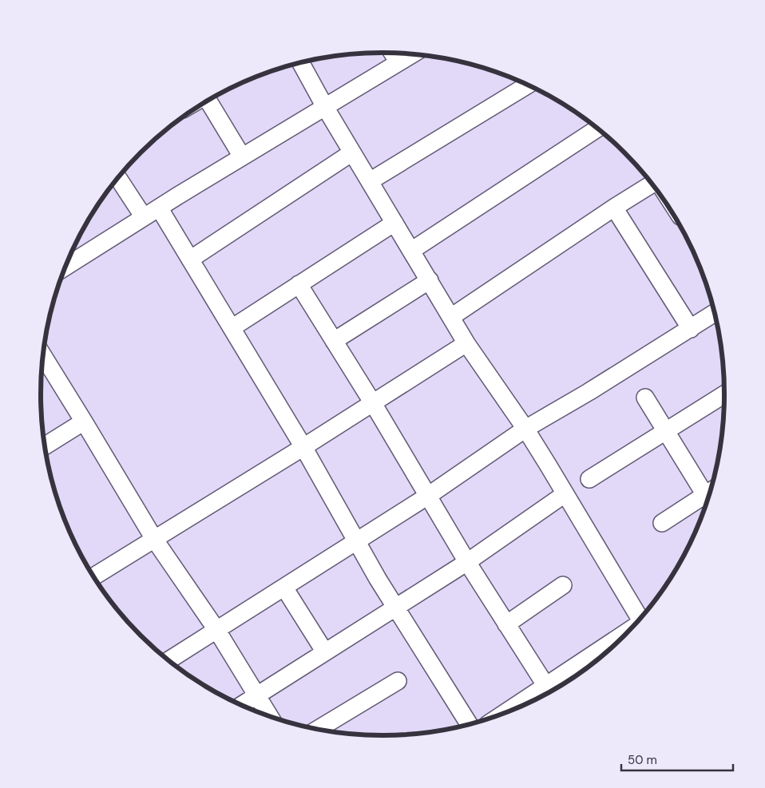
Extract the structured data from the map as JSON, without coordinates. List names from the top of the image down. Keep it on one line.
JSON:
{"scale_bar":"50 m"}
